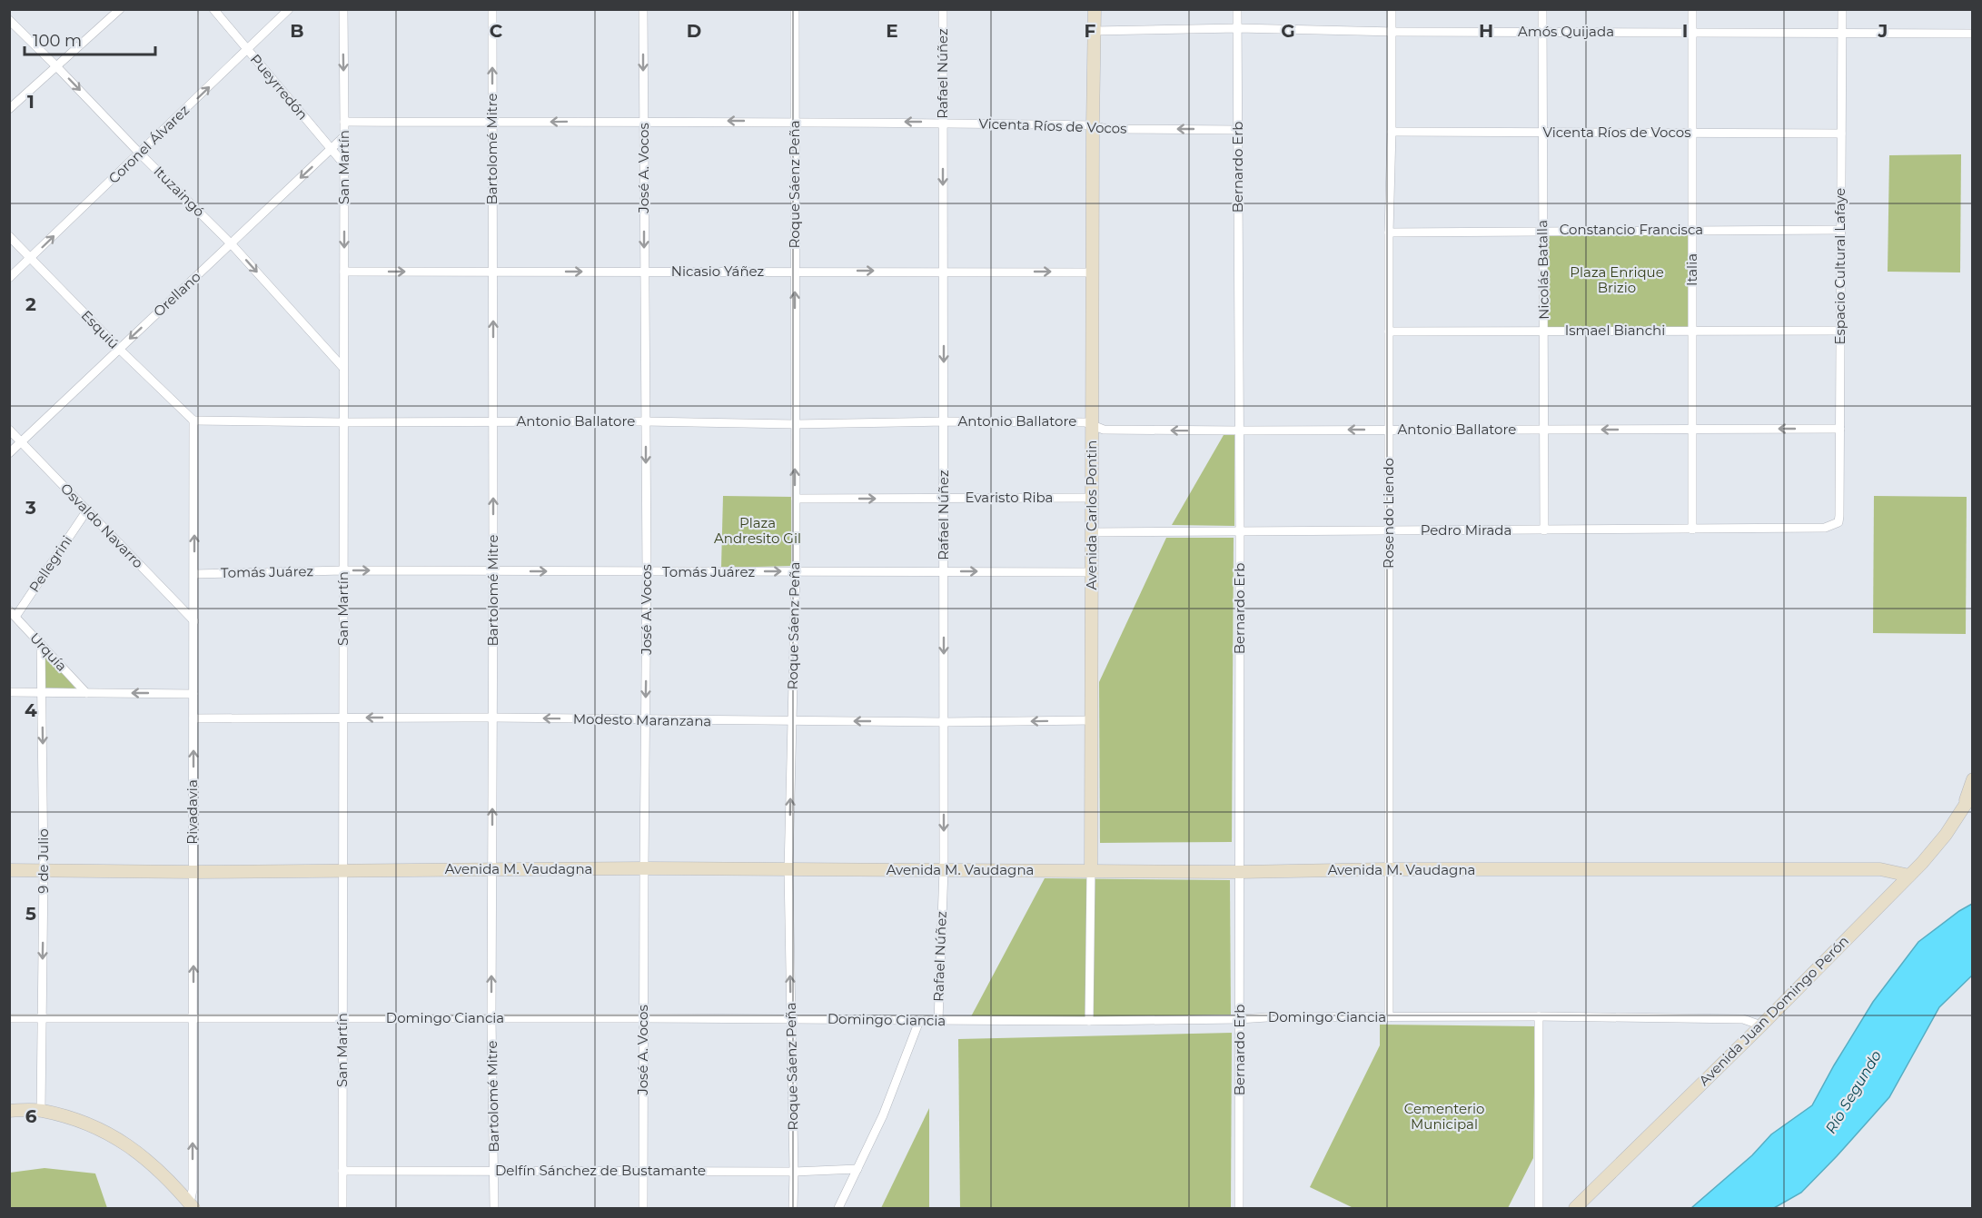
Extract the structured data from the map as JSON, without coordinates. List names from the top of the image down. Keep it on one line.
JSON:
{"streets":{"main road":["Avenida Carlos Pontin","Avenida M. Vaudagna","Avenida Juan Domingo Perón"],"street":["Amós Quijada","Rafael Núñez","Pueyrredón","Vicenta Ríos de Vocos","Coronel Álvarez","Bartolomé Mitre","San Martín","Bernardo Erb","José A. Vocos","Roque Sáenz Peña","Ituzaingó","Constancio Francisca","Espacio Cultural Lafaye","Nicolás Batalla","Italia","Nicasio Yáñez","Orellano","Esquiú","Ismael Bianchi","Antonio Ballatore","Evaristo Riba","Rosendo Liendo","Osvaldo Navarro","Pedro Mirada","Pellegrini","Tomás Juárez","Urquía","Modesto Maranzana","Rivadavia","9 de Julio","Domingo Ciancia","Delfín Sánchez de Bustamante"]},"crossings":[["Amós Quijada","Bernardo Erb"],["Amós Quijada","Espacio Cultural Lafaye"],["Amós Quijada","Nicolás Batalla"],["Amós Quijada","Italia"],["Amós Quijada","Rosendo Liendo"],["Amós Quijada","Avenida Carlos Pontin"],["Rafael Núñez","Vicenta Ríos de Vocos"],["Rafael Núñez","Nicasio Yáñez"],["Rafael Núñez","Antonio Ballatore"],["Rafael Núñez","Evaristo Riba"],["Rafael Núñez","Tomás Juárez"],["Rafael Núñez","Modesto Maranzana"],["Rafael Núñez","Avenida M. Vaudagna"],["Rafael Núñez","Domingo Ciancia"],["Pueyrredón","Coronel Álvarez"],["Pueyrredón","San Martín"],["Pueyrredón","Orellano"],["Vicenta Ríos de Vocos","Bartolomé Mitre"],["Vicenta Ríos de Vocos","San Martín"],["Vicenta Ríos de Vocos","Bernardo Erb"],["Vicenta Ríos de Vocos","José A. Vocos"],["Vicenta Ríos de Vocos","Roque Sáenz Peña"],["Vicenta Ríos de Vocos","Espacio Cultural Lafaye"],["Vicenta Ríos de Vocos","Nicolás Batalla"],["Vicenta Ríos de Vocos","Italia"],["Vicenta Ríos de Vocos","Rosendo Liendo"],["Vicenta Ríos de Vocos","Avenida Carlos Pontin"],["Coronel Álvarez","Ituzaingó"],["Coronel Álvarez","Esquiú"],["Bartolomé Mitre","Nicasio Yáñez"],["Bartolomé Mitre","Antonio Ballatore"],["Bartolomé Mitre","Tomás Juárez"],["Bartolomé Mitre","Modesto Maranzana"],["Bartolomé Mitre","Avenida M. Vaudagna"],["Bartolomé Mitre","Domingo Ciancia"],["Bartolomé Mitre","Delfín Sánchez de Bustamante"],["San Martín","Ituzaingó"],["San Martín","Nicasio Yáñez"],["San Martín","Orellano"],["San Martín","Antonio Ballatore"],["San Martín","Tomás Juárez"],["San Martín","Modesto Maranzana"],["San Martín","Avenida M. Vaudagna"],["San Martín","Domingo Ciancia"],["San Martín","Delfín Sánchez de Bustamante"],["Bernardo Erb","Antonio Ballatore"],["Bernardo Erb","Pedro Mirada"],["Bernardo Erb","Avenida M. Vaudagna"],["Bernardo Erb","Domingo Ciancia"],["José A. Vocos","Nicasio Yáñez"],["José A. Vocos","Antonio Ballatore"],["José A. Vocos","Tomás Juárez"],["José A. Vocos","Modesto Maranzana"],["José A. Vocos","Avenida M. Vaudagna"],["José A. Vocos","Domingo Ciancia"],["José A. Vocos","Delfín Sánchez de Bustamante"],["Roque Sáenz Peña","Nicasio Yáñez"],["Roque Sáenz Peña","Antonio Ballatore"],["Roque Sáenz Peña","Evaristo Riba"],["Roque Sáenz Peña","Tomás Juárez"],["Roque Sáenz Peña","Modesto Maranzana"],["Roque Sáenz Peña","Avenida M. Vaudagna"],["Roque Sáenz Peña","Domingo Ciancia"],["Roque Sáenz Peña","Delfín Sánchez de Bustamante"],["Ituzaingó","Orellano"],["Constancio Francisca","Espacio Cultural Lafaye"],["Constancio Francisca","Nicolás Batalla"],["Constancio Francisca","Italia"],["Constancio Francisca","Rosendo Liendo"],["Espacio Cultural Lafaye","Ismael Bianchi"],["Espacio Cultural Lafaye","Antonio Ballatore"],["Espacio Cultural Lafaye","Pedro Mirada"],["Nicolás Batalla","Ismael Bianchi"],["Nicolás Batalla","Antonio Ballatore"],["Nicolás Batalla","Pedro Mirada"],["Italia","Ismael Bianchi"],["Italia","Antonio Ballatore"],["Italia","Pedro Mirada"],["Nicasio Yáñez","Avenida Carlos Pontin"],["Orellano","Esquiú"],["Orellano","Osvaldo Navarro"],["Esquiú","Antonio Ballatore"],["Esquiú","Rivadavia"],["Ismael Bianchi","Rosendo Liendo"],["Antonio Ballatore","Rosendo Liendo"],["Antonio Ballatore","Avenida Carlos Pontin"],["Antonio Ballatore","Rivadavia"],["Evaristo Riba","Avenida Carlos Pontin"],["Rosendo Liendo","Pedro Mirada"],["Rosendo Liendo","Avenida M. Vaudagna"],["Rosendo Liendo","Domingo Ciancia"],["Avenida Carlos Pontin","Pedro Mirada"],["Avenida Carlos Pontin","Tomás Juárez"],["Avenida Carlos Pontin","Modesto Maranzana"],["Avenida Carlos Pontin","Avenida M. Vaudagna"],["Avenida Carlos Pontin","Domingo Ciancia"],["Osvaldo Navarro","Pellegrini"],["Osvaldo Navarro","Rivadavia"],["Pellegrini","Urquía"],["Tomás Juárez","Rivadavia"],["Urquía","9 de Julio"],["Modesto Maranzana","Rivadavia"],["Rivadavia","Avenida M. Vaudagna"],["Rivadavia","Domingo Ciancia"],["9 de Julio","Avenida M. Vaudagna"],["9 de Julio","Domingo Ciancia"],["Avenida M. Vaudagna","Avenida Juan Domingo Perón"],["Avenida Juan Domingo Perón","Domingo Ciancia"]],"one_way":["Rafael Núñez","Vicenta Ríos de Vocos","Coronel Álvarez","Bartolomé Mitre","José A. Vocos","Roque Sáenz Peña","Ituzaingó","Nicasio Yáñez","Orellano","Antonio Ballatore","Evaristo Riba","Tomás Juárez","Modesto Maranzana","Rivadavia","9 de Julio"],"water":["Río Segundo"],"parks":["Plaza Enrique Brizio","Plaza Andresito Gil","Cementerio Municipal"],"scale_bar":"100 m","grid":{"columns":["B","C","D","E","F","G","H","I","J"],"rows":["1","2","3","4","5","6"]}}
